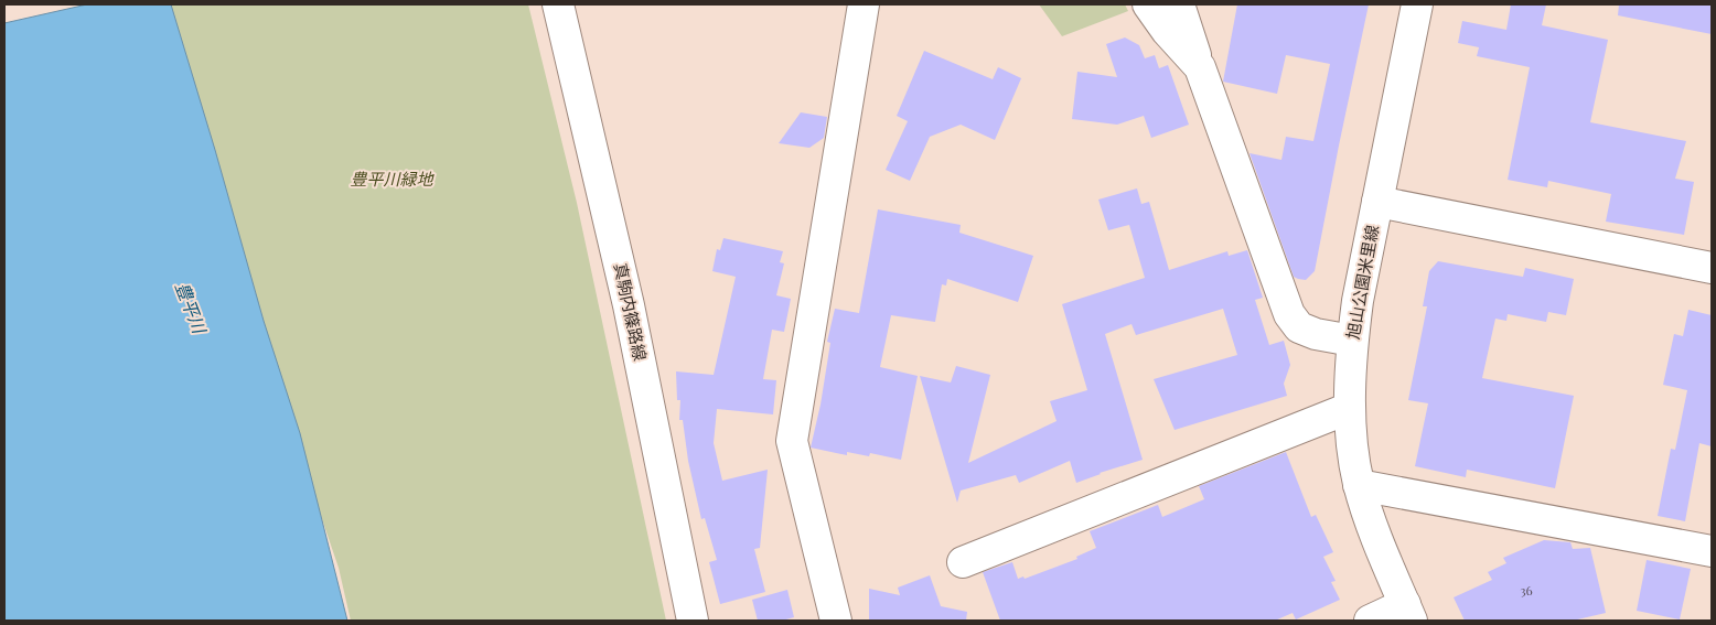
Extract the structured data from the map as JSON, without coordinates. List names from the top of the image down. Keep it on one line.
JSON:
{"streets":{"street":["旭山公園米里線","真駒内篠路線"]},"water":["豊平川"],"parks":["豊平川緑地"],"house_numbers":["36"]}
